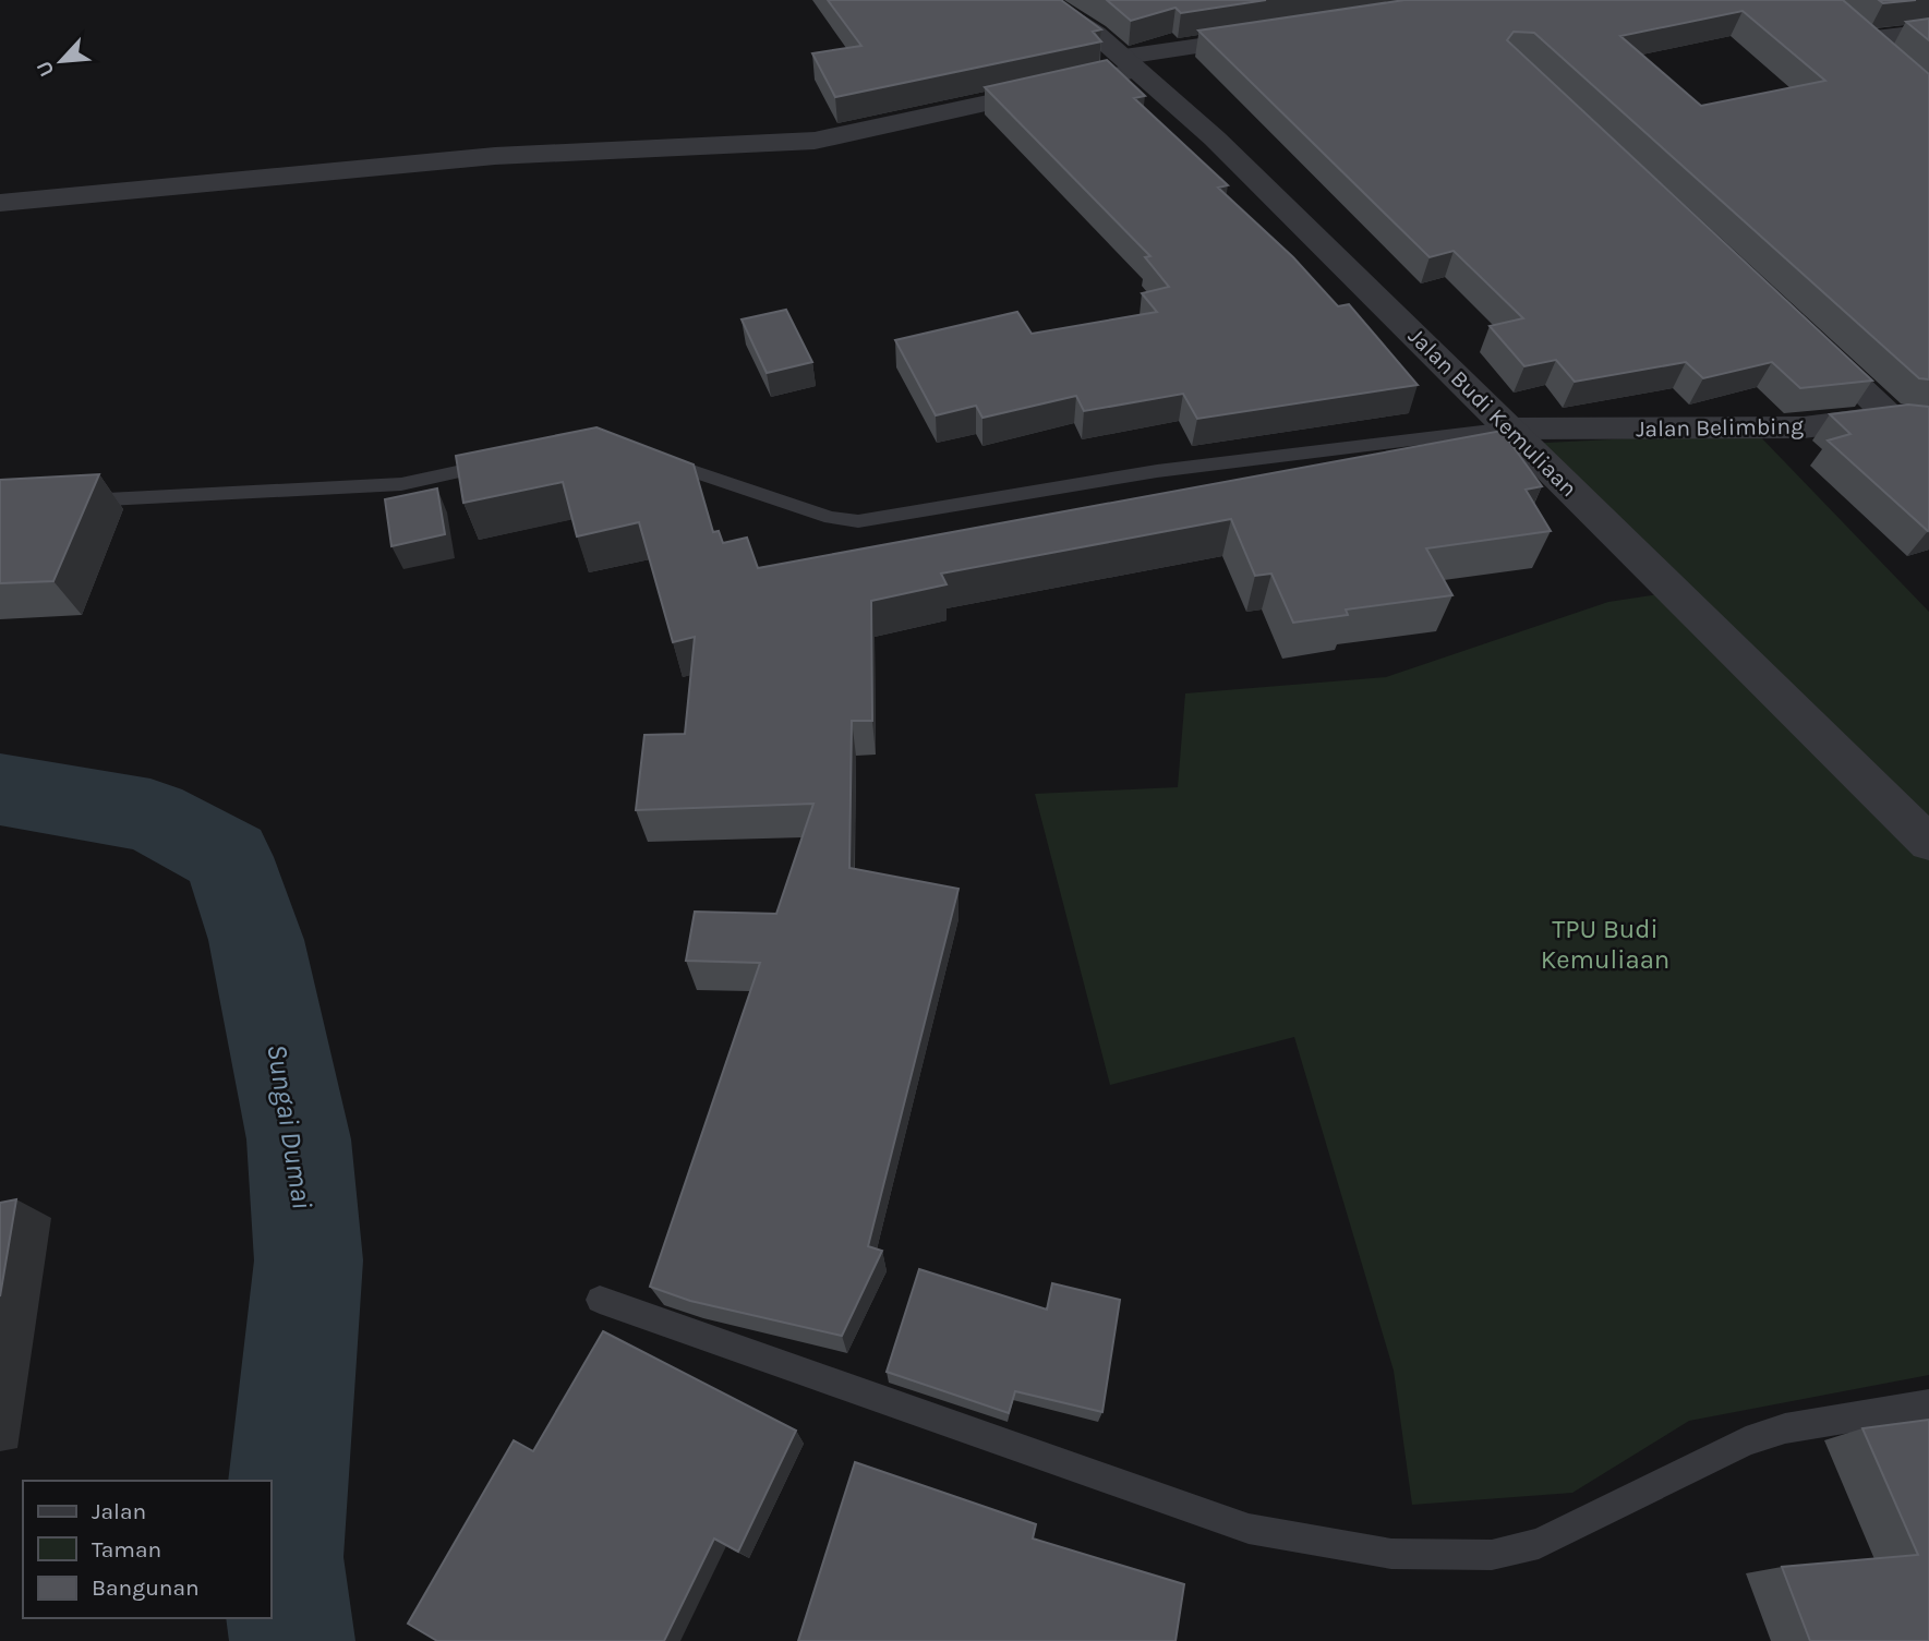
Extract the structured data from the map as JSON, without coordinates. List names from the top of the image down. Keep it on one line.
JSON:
{"streets":{"street":["Jalan Budi Kemuliaan","Jalan Belimbing"]},"crossings":[["Jalan Budi Kemuliaan","Jalan Belimbing"]],"water":["Sungai Dumai"],"parks":["TPU Budi Kemuliaan"],"legend":["Jalan","Taman","Bangunan"],"north":"bottom left"}
